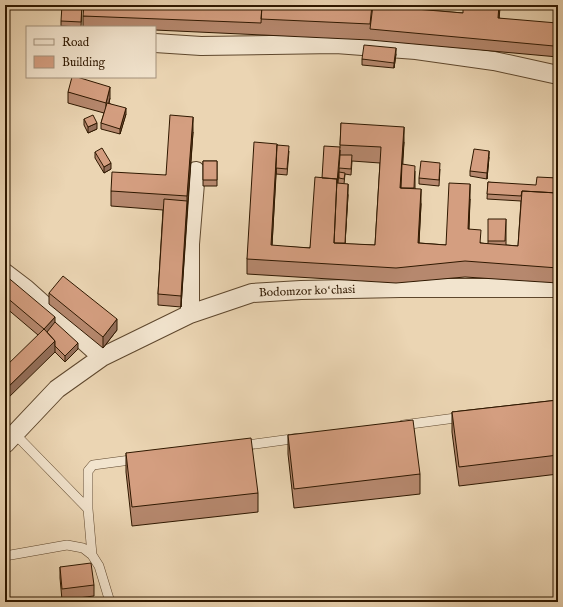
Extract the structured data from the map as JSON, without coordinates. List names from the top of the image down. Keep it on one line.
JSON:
{"streets":{"street":["Bodomzor koʻchasi"]},"legend":["Road","Building"]}
